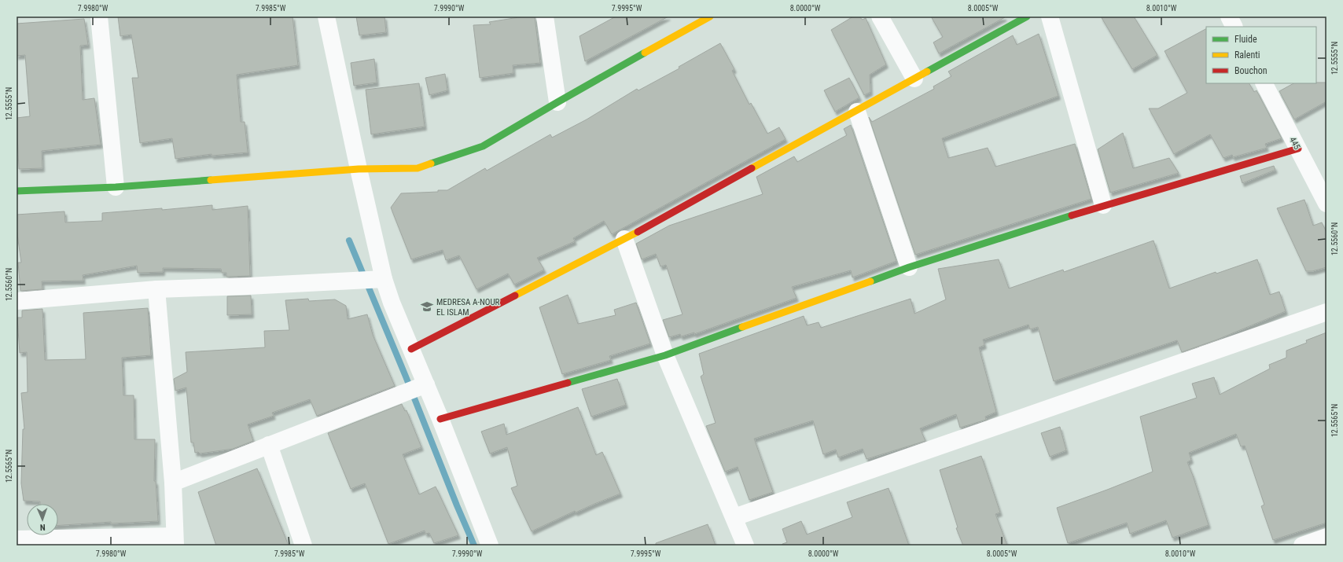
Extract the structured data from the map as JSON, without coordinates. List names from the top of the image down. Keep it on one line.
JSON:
{"streets":{"street":["445"]},"places":{"school or university":["MEDRESA A-NOUR EL ISLAM"]},"legend":["Fluide","Ralenti","Bouchon"],"north":"bottom","coordinates":["7.9980°W","7.9985°W","7.9990°W","7.9995°W","8.0000°W","8.0005°W","8.0010°W","12.5555°N","12.5560°N","12.5565°N"]}
